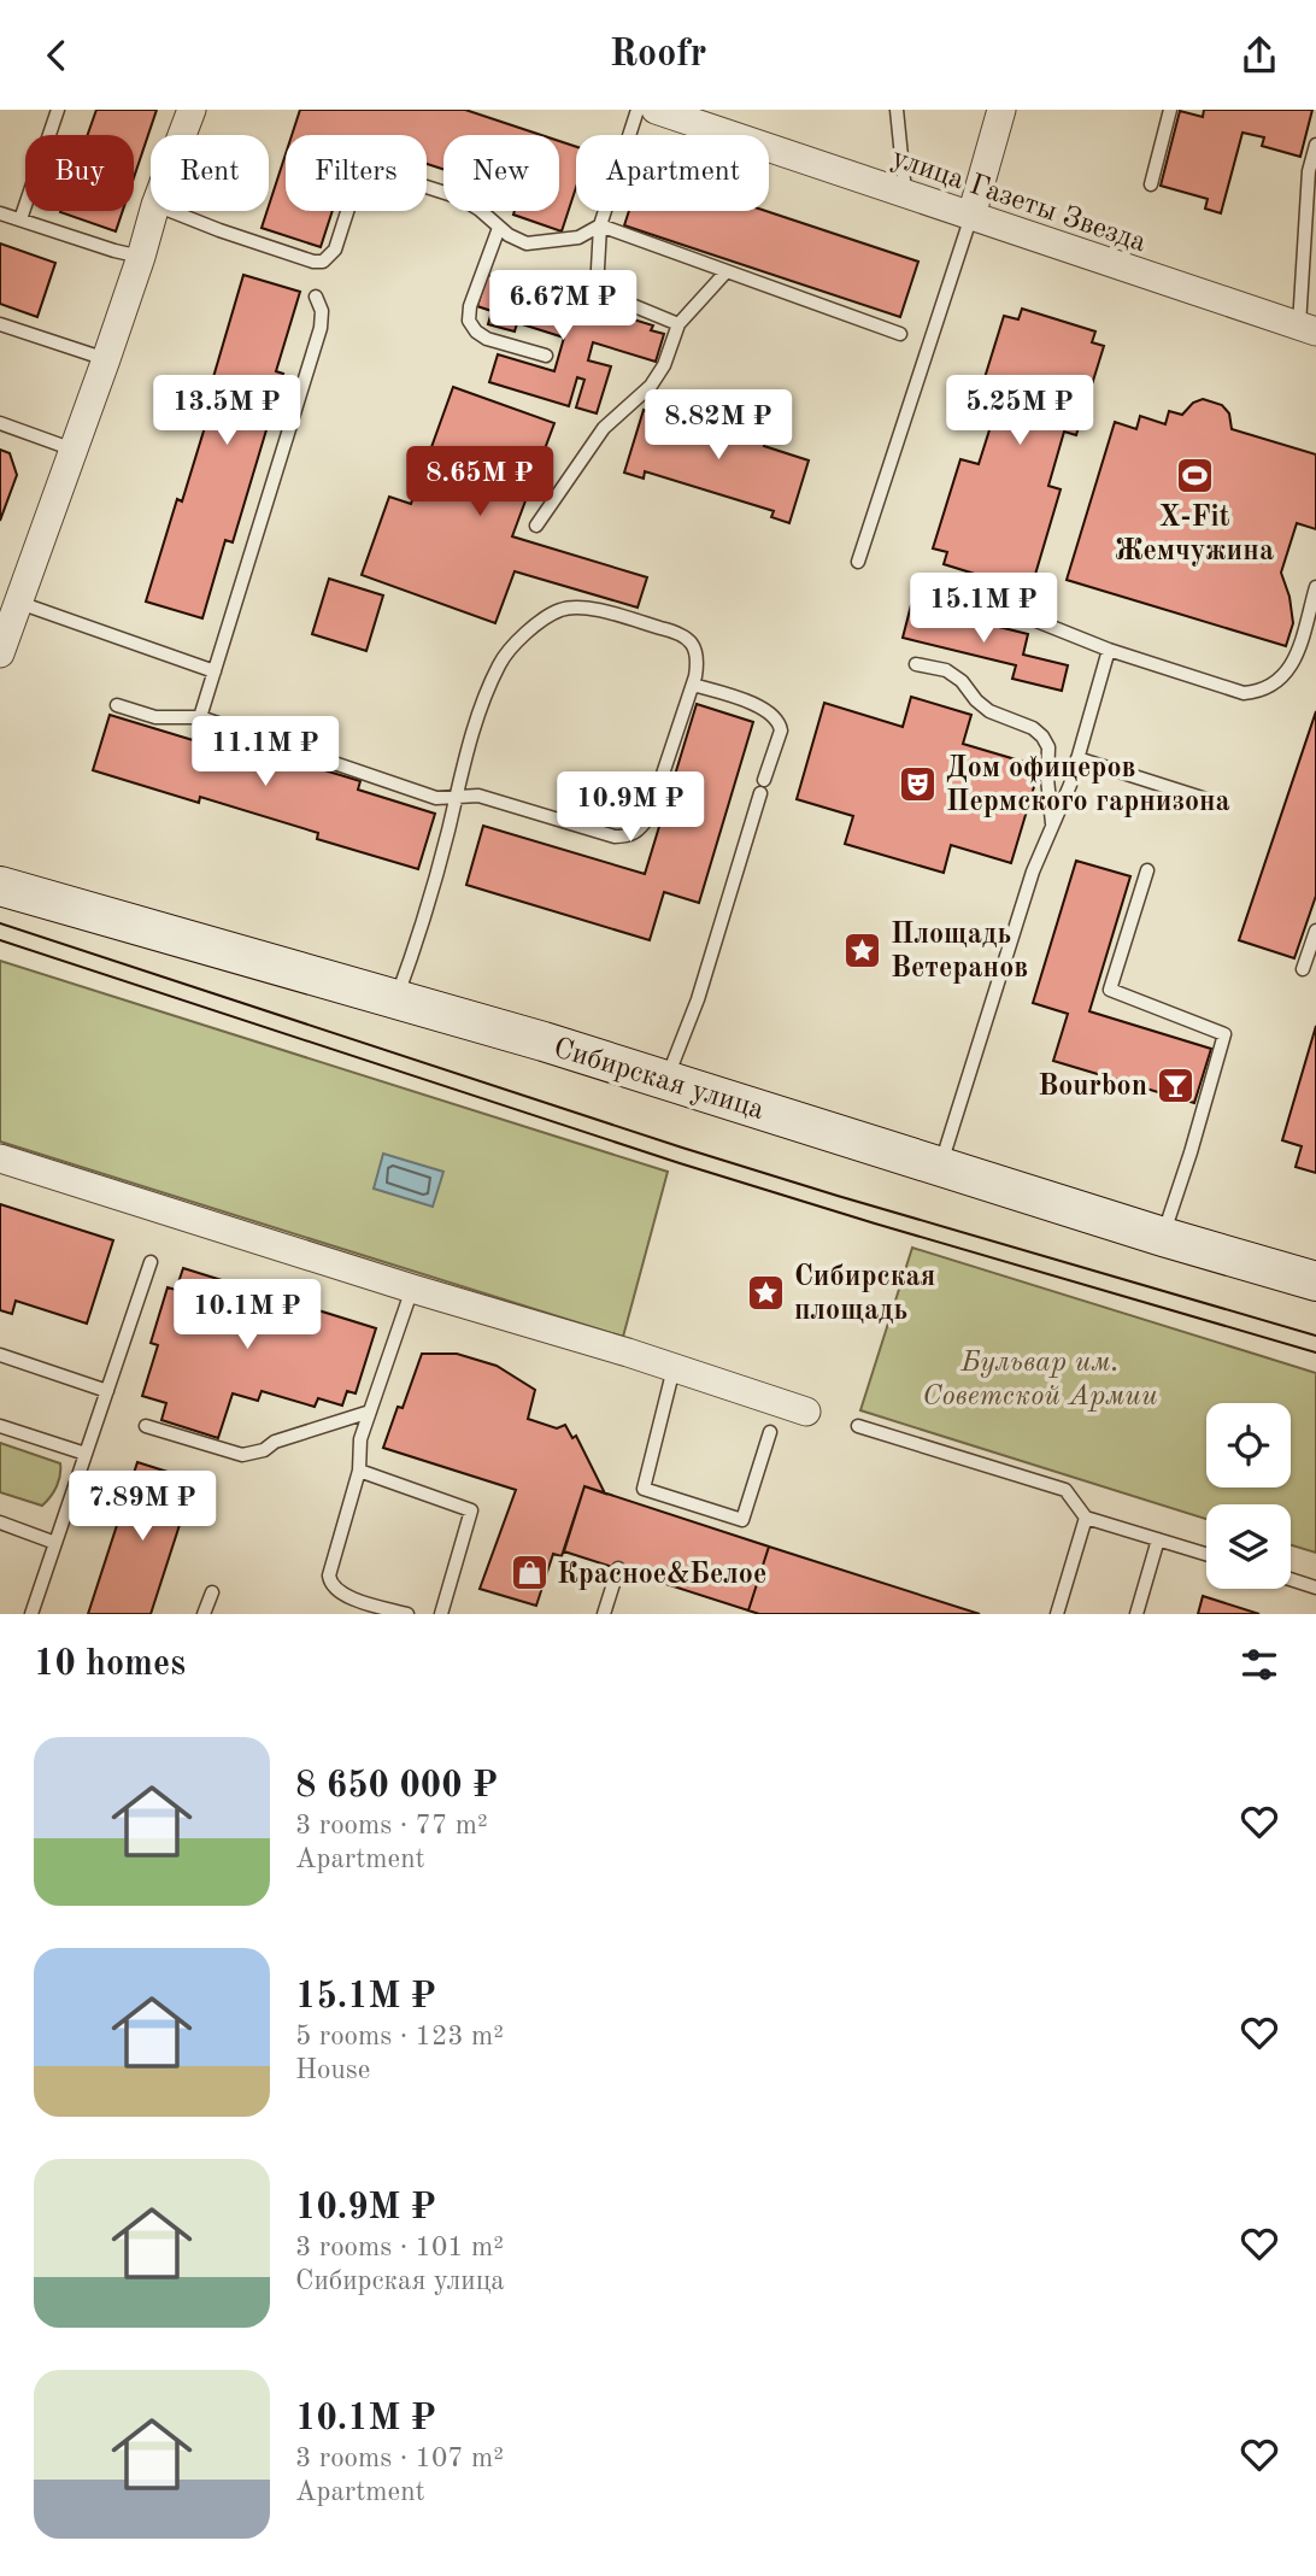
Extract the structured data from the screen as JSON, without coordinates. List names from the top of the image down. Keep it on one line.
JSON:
{"streets":{"main road":["Сибирская улица"],"street":["улица Газеты Звезда"]},"parks":["Бульвар им. Советской Армии"],"places":{"sports":["X-Fit Жемчужина"],"theatre":["Дом офицеров Пермского гарнизона"],"place":["Площадь Ветеранов","Сибирская площадь"],"bar":["Bourbon"],"shop":["Красное&Белое"]},"page":{"header":"Roofr","chip":["Buy","Rent","Filters","New","Apartment"],"price":["6.67M ₽","13.5M ₽","5.25M ₽","8.82M ₽","8.65M ₽","15.1M ₽","11.1M ₽","10.9M ₽","10.1M ₽","7.89M ₽"],"heading":"10 homes","list":[{"name":"8 650 000 ₽","note":"3 rooms · 77 m² · Apartment"},{"name":"15.1M ₽","note":"5 rooms · 123 m² · House"},{"name":"10.9M ₽","note":"3 rooms · 101 m² · Сибирская улица"},{"name":"10.1M ₽","note":"3 rooms · 107 m² · Apartment"}]}}
